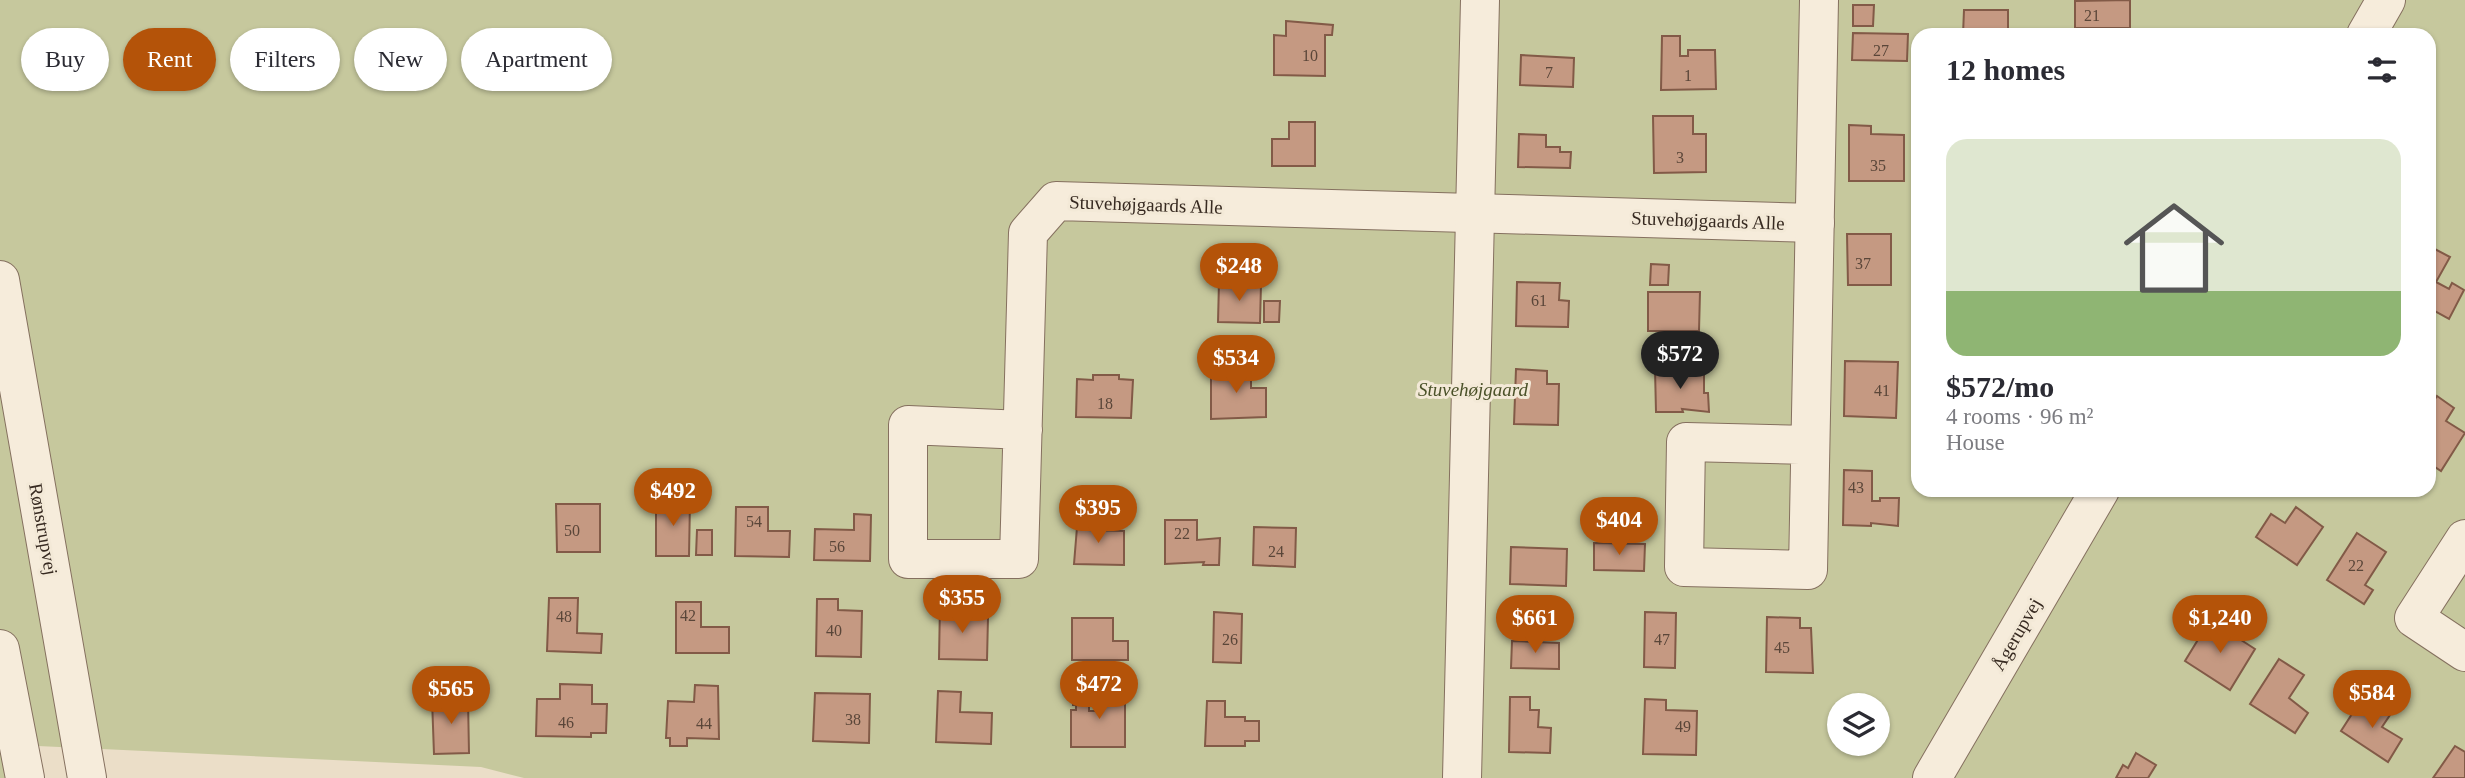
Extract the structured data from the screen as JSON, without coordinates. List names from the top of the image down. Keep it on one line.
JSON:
{"streets":{"street":["Stuvehøjgaards Alle","Rønstrupvej","Ågerupvej"]},"parks":["Stuvehøjgaard"],"house_numbers":["21","27","10","7","1","3","35","37","61","41","18","43","54","50","22","56","24","22","42","48","40","26","47","45","38","46","44","49"],"page":{"chip":["Buy","Rent","Filters","New","Apartment"],"heading":"12 homes","list":[{"name":"$572/mo","note":"4 rooms · 96 m² · House"}],"price":["$248","$572","$534","$492","$395","$404","$355","$661","$1,240","$472","$565","$584"]}}
